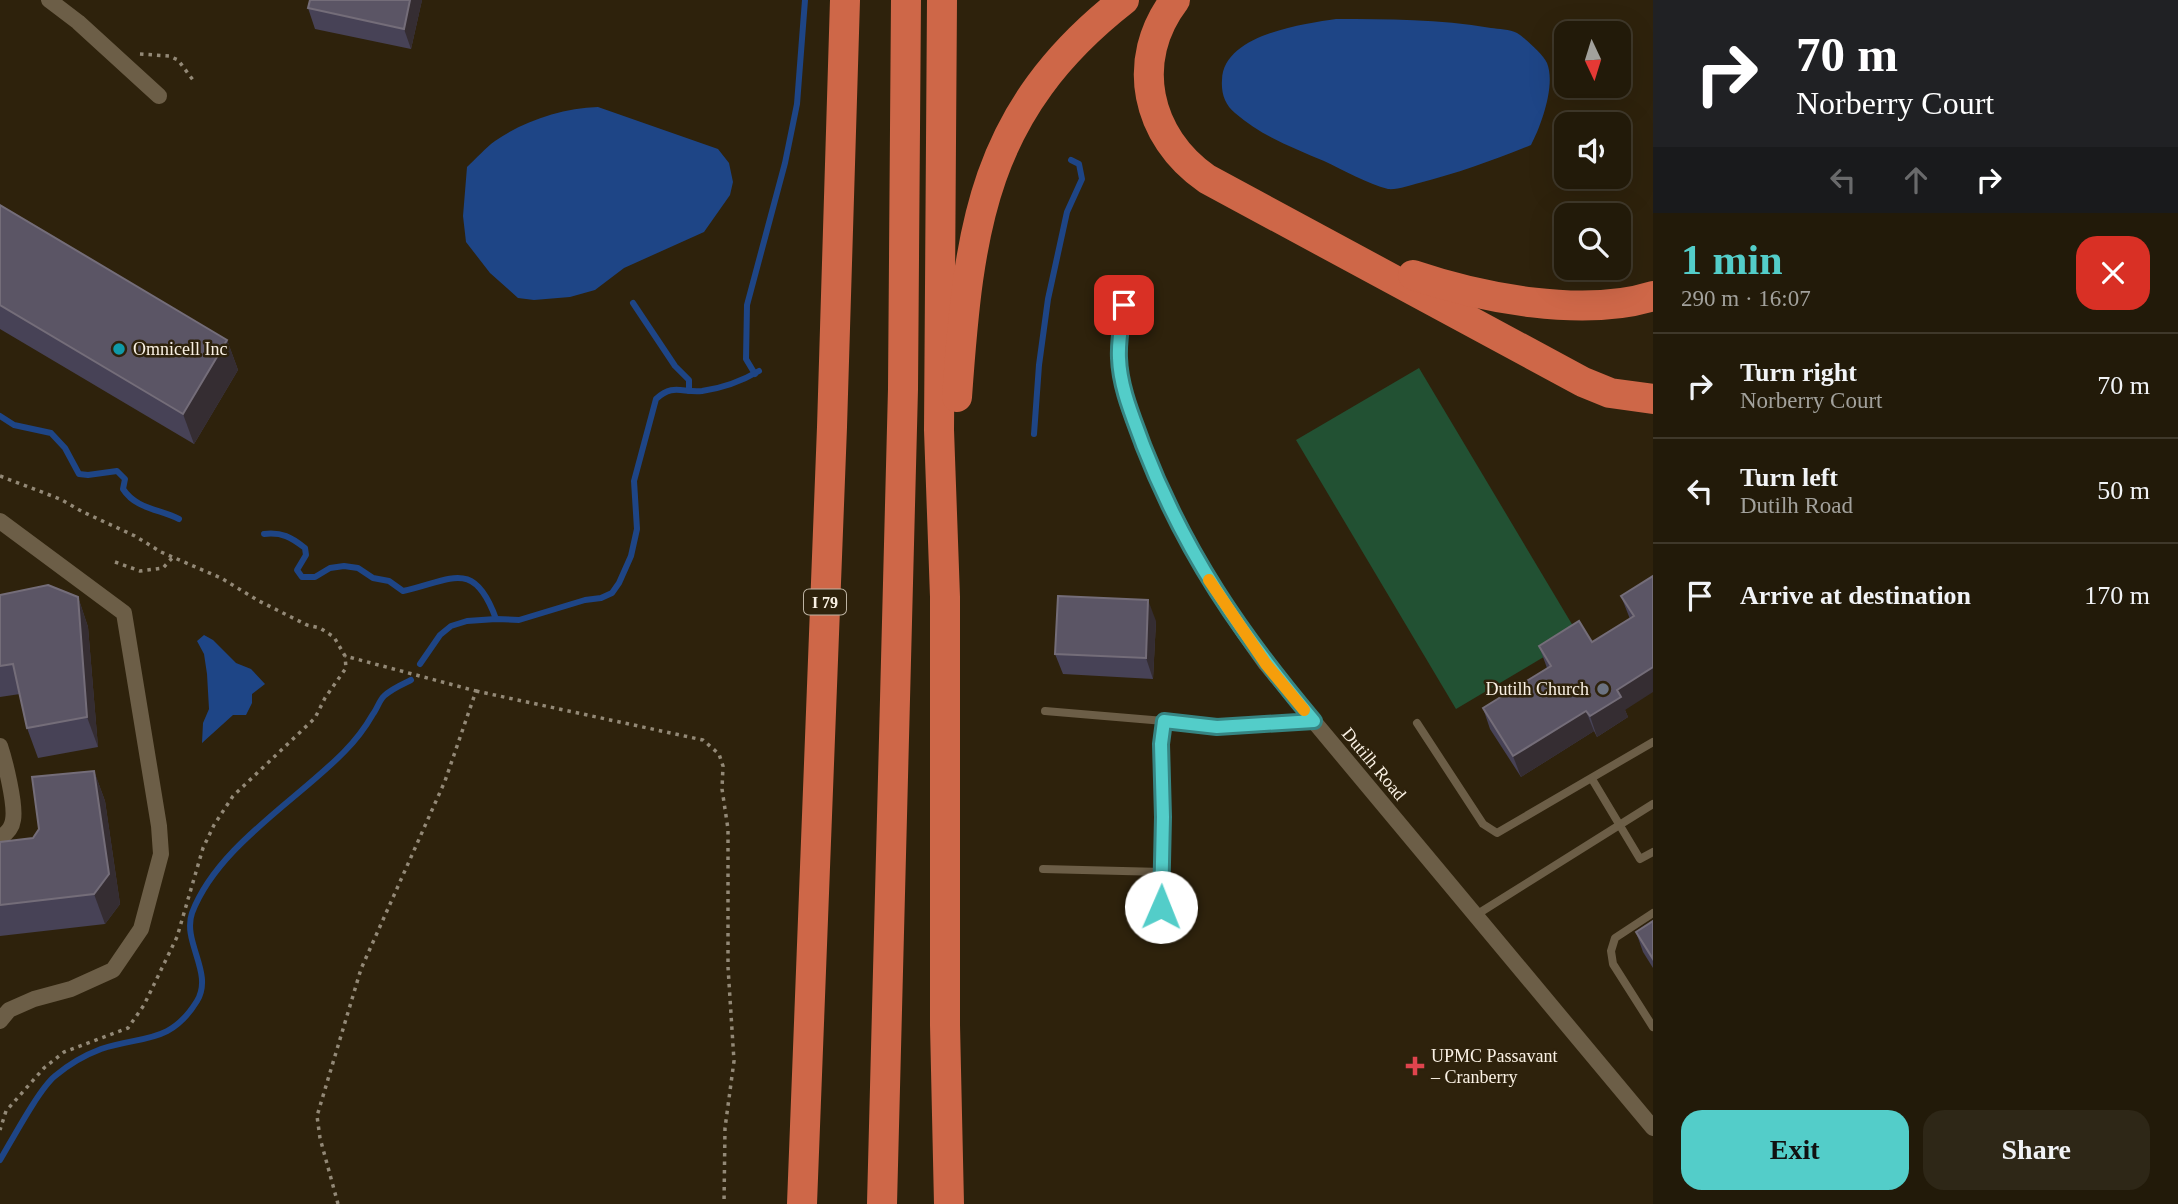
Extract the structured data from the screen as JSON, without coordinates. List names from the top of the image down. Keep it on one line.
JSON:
{"streets":{"highway":["I 79"],"street":["Dutilh Road"]},"places":{"other":["Omnicell Inc","Dutilh Church"],"health":["UPMC Passavant – Cranberry"]},"north":"bottom","page":{"turn":["70 m","Norberry Court"],"heading":["1 min","290 m · 16:07"],"list":[{"name":"Turn right","note":"Norberry Court","value":"70 m"},{"name":"Turn left","note":"Dutilh Road","value":"50 m"},{"name":"Arrive at destination","value":"170 m"}],"buttons":["Exit","Share"]}}
